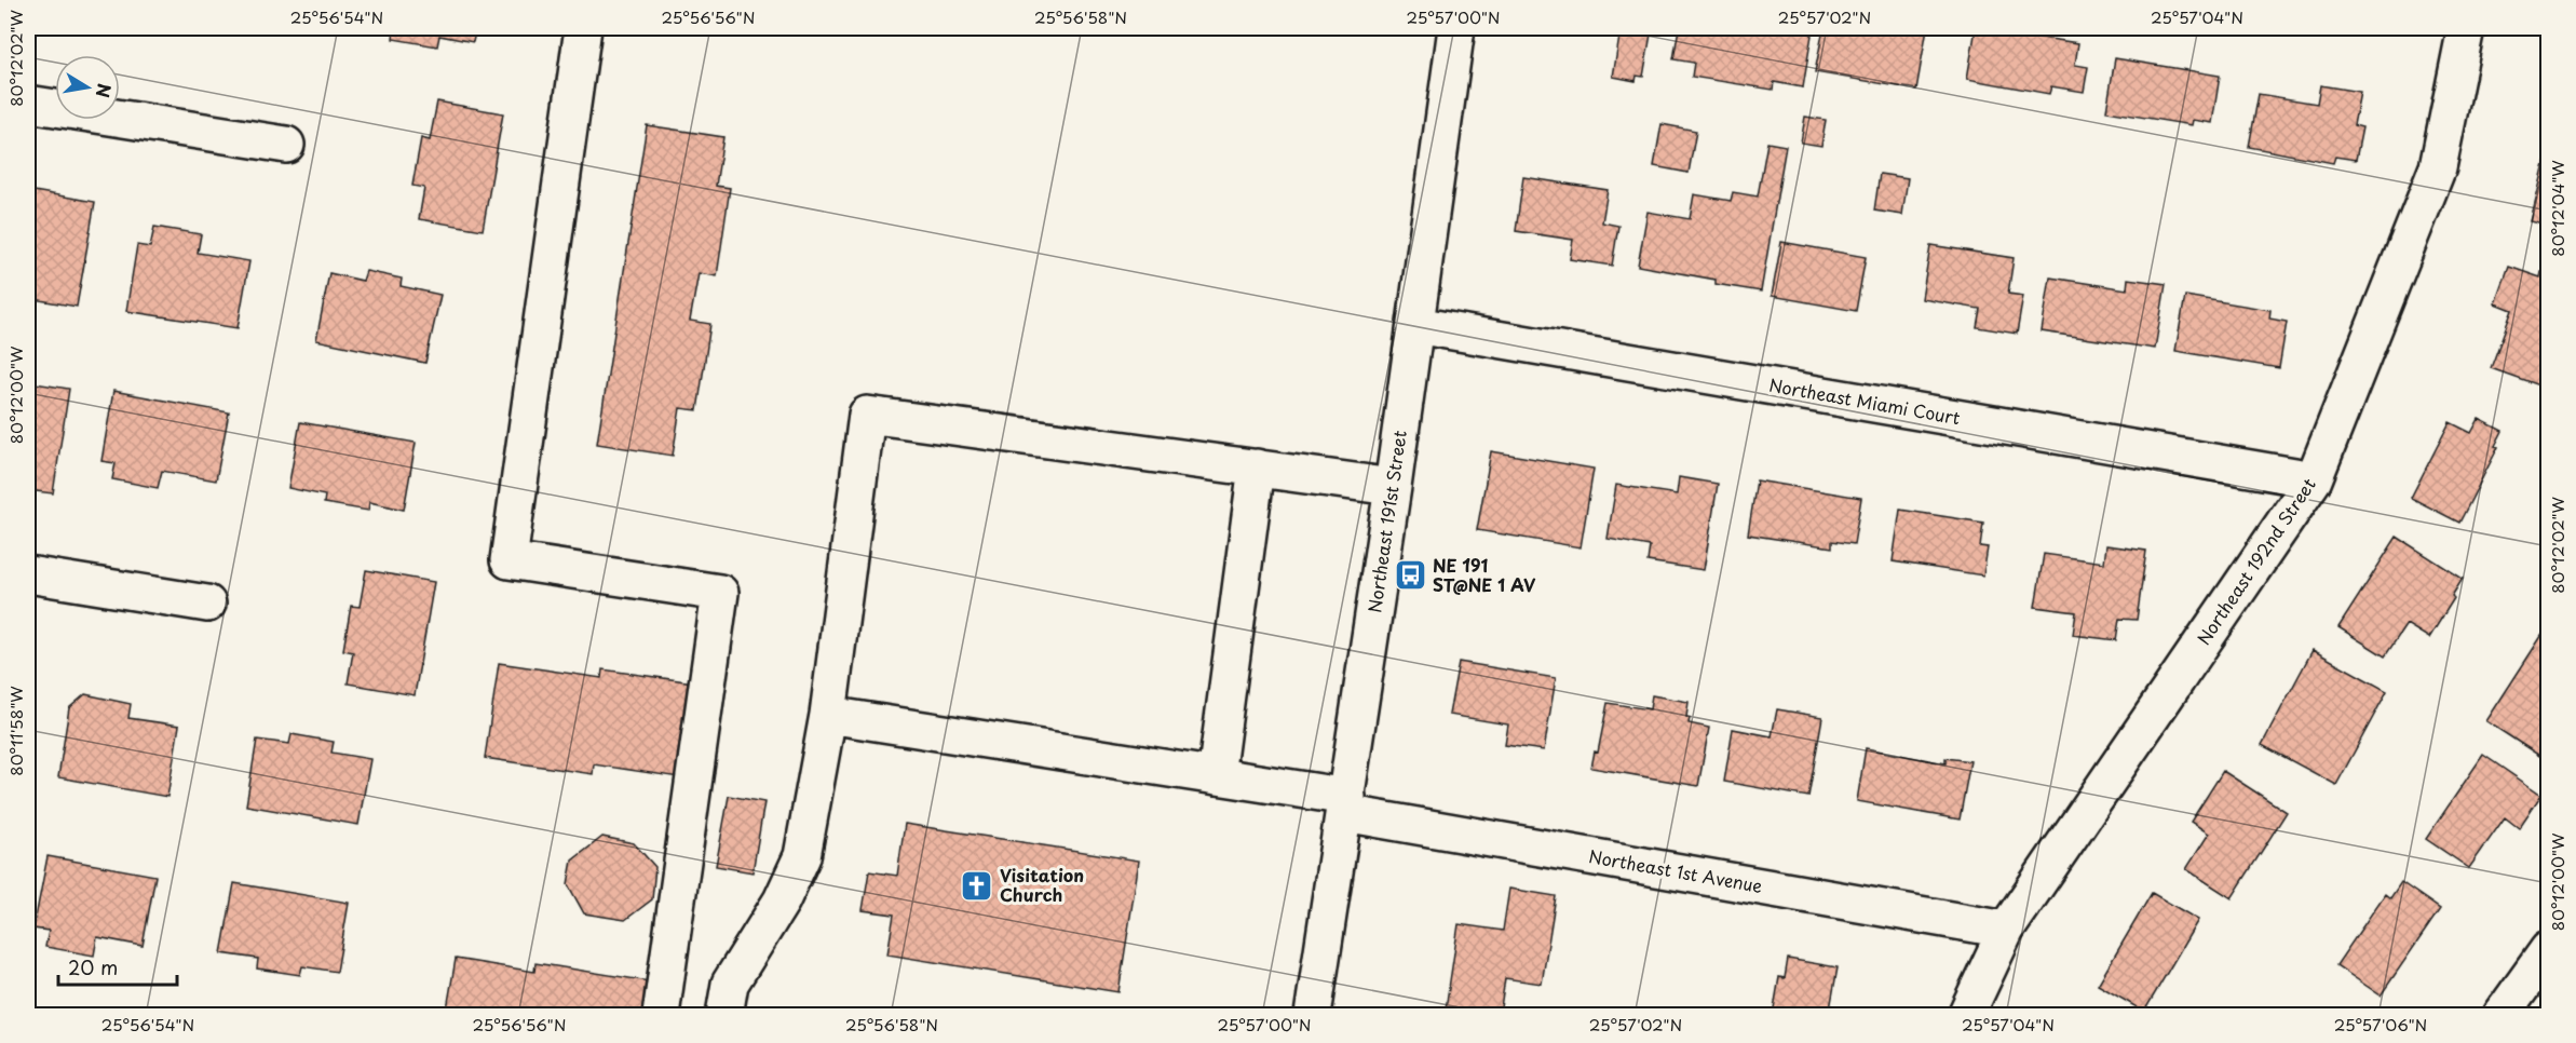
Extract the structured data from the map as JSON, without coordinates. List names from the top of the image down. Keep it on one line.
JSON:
{"streets":{"street":["Northeast Miami Court","Northeast 191st Street","Northeast 192nd Street","Northeast 1st Avenue"]},"crossings":[["Northeast Miami Court","Northeast 191st Street"],["Northeast Miami Court","Northeast 192nd Street"],["Northeast 191st Street","Northeast 1st Avenue"],["Northeast 192nd Street","Northeast 1st Avenue"]],"places":{"bus stop":["NE 191 ST@NE 1 AV"],"church":["Visitation Church"]},"scale_bar":"20 m","north":"right","coordinates":["25°56'54\"N","25°56'56\"N","25°56'58\"N","25°57'00\"N","25°57'02\"N","25°57'04\"N","80°12'02\"W","80°12'04\"W","80°12'00\"W","80°11'58\"W","25°57'06\"N"]}
